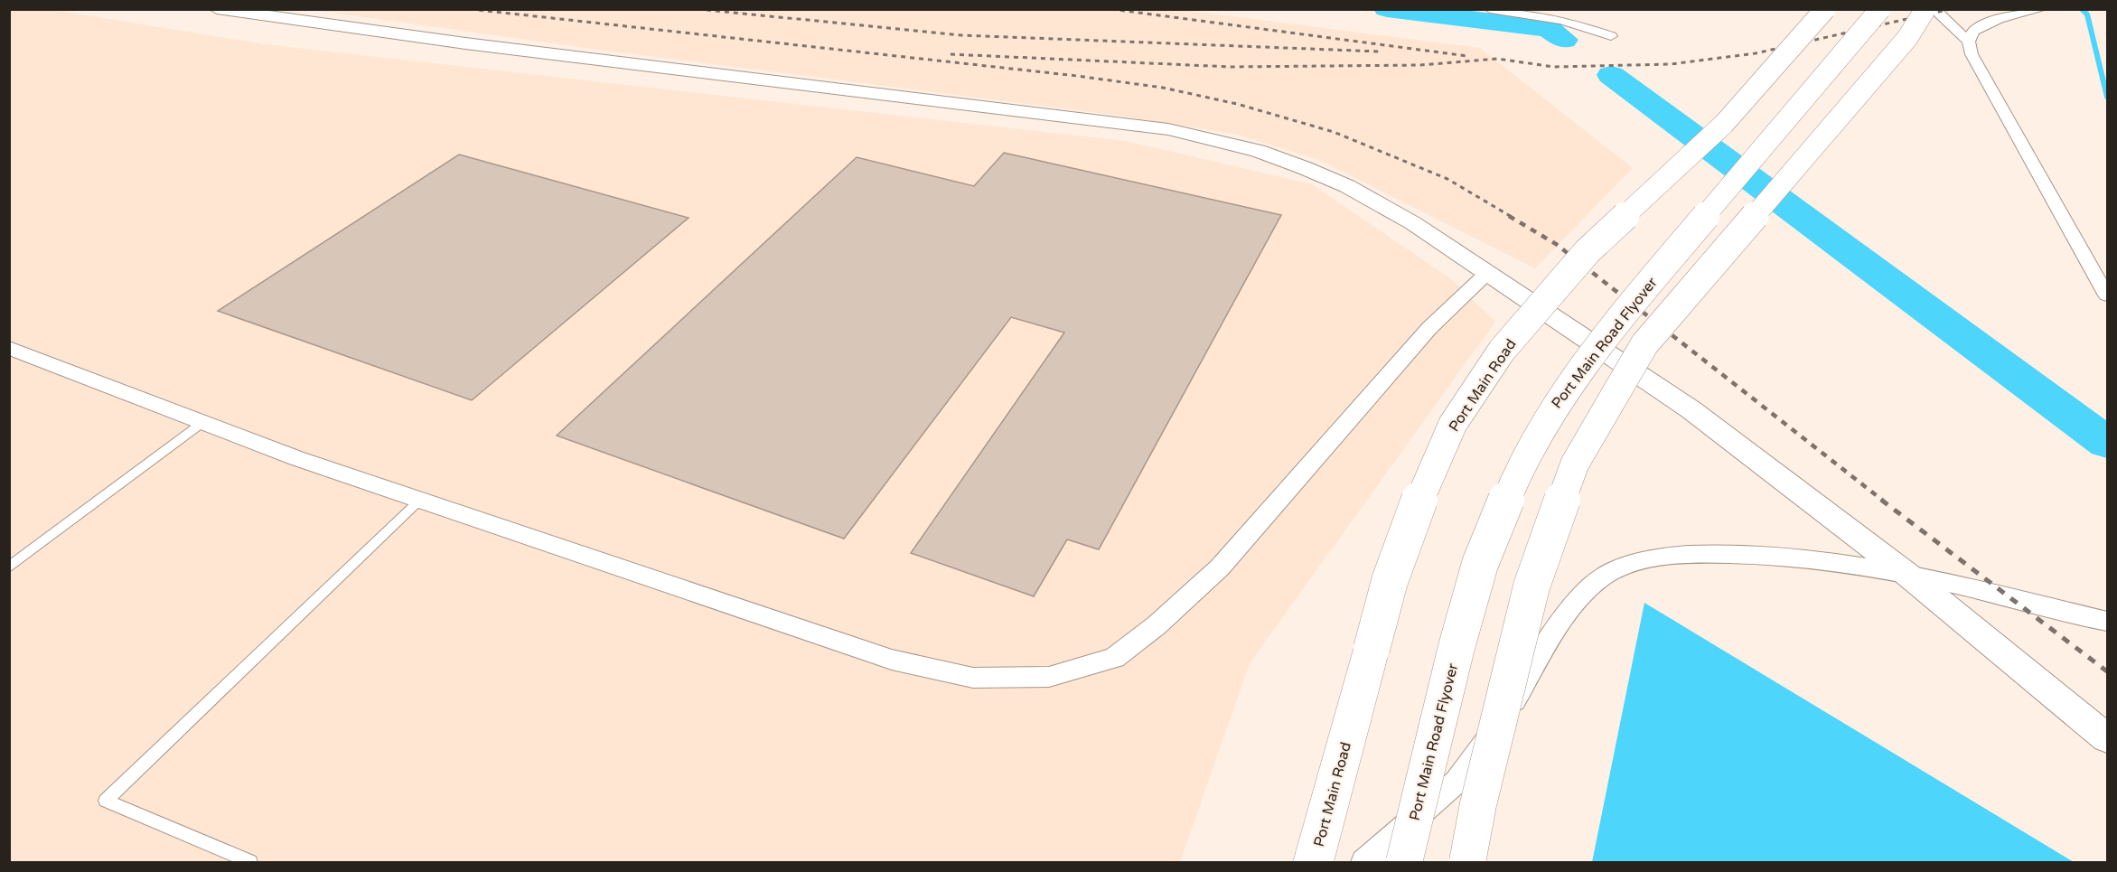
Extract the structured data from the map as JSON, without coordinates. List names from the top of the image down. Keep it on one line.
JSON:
{"streets":{"main road":["Port Main Road Flyover","Port Main Road"]}}
